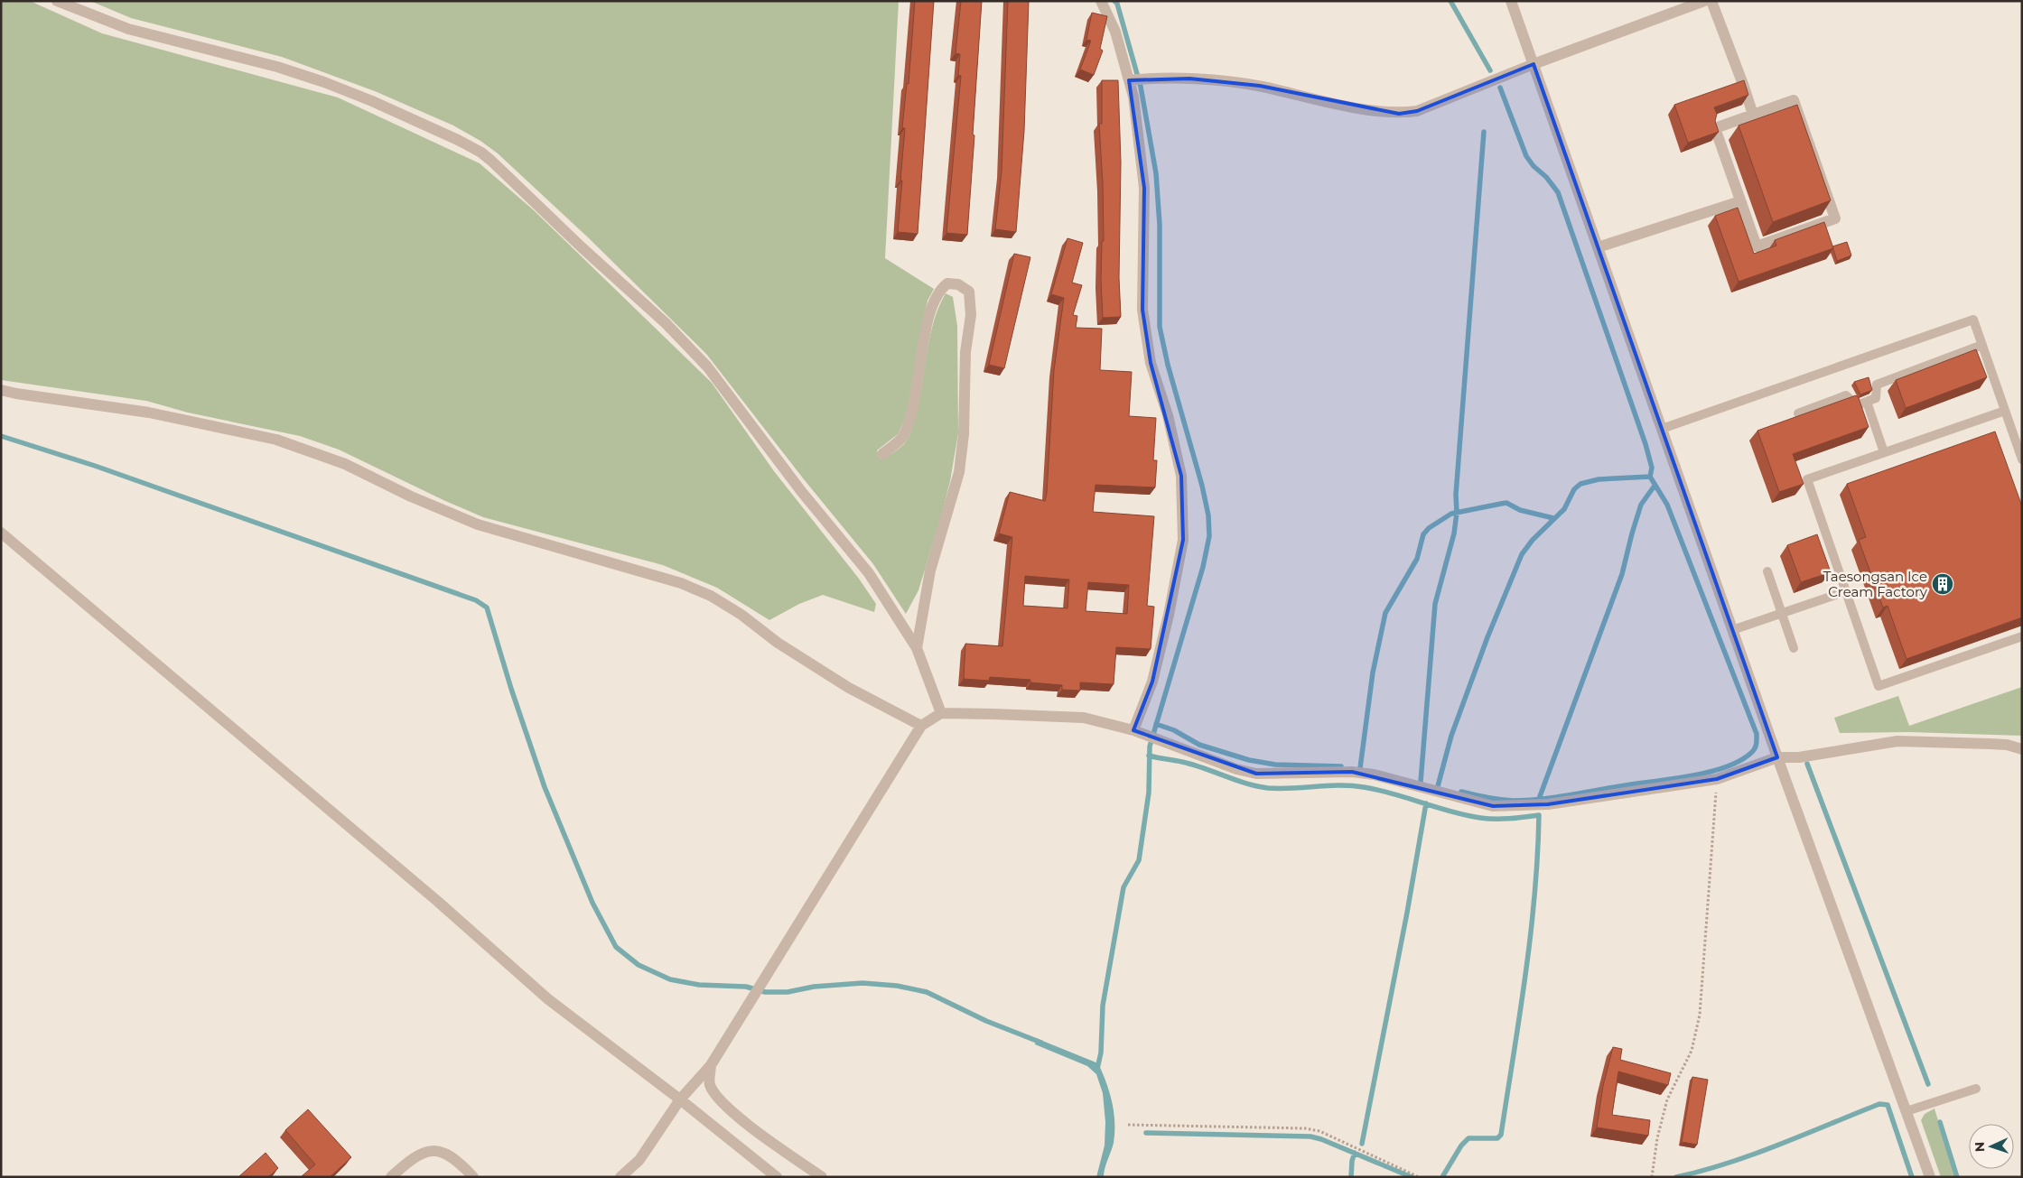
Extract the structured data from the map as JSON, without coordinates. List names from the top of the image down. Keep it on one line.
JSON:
{"places":{"building":["Taesongsan Ice Cream Factory"]},"north":"left"}
